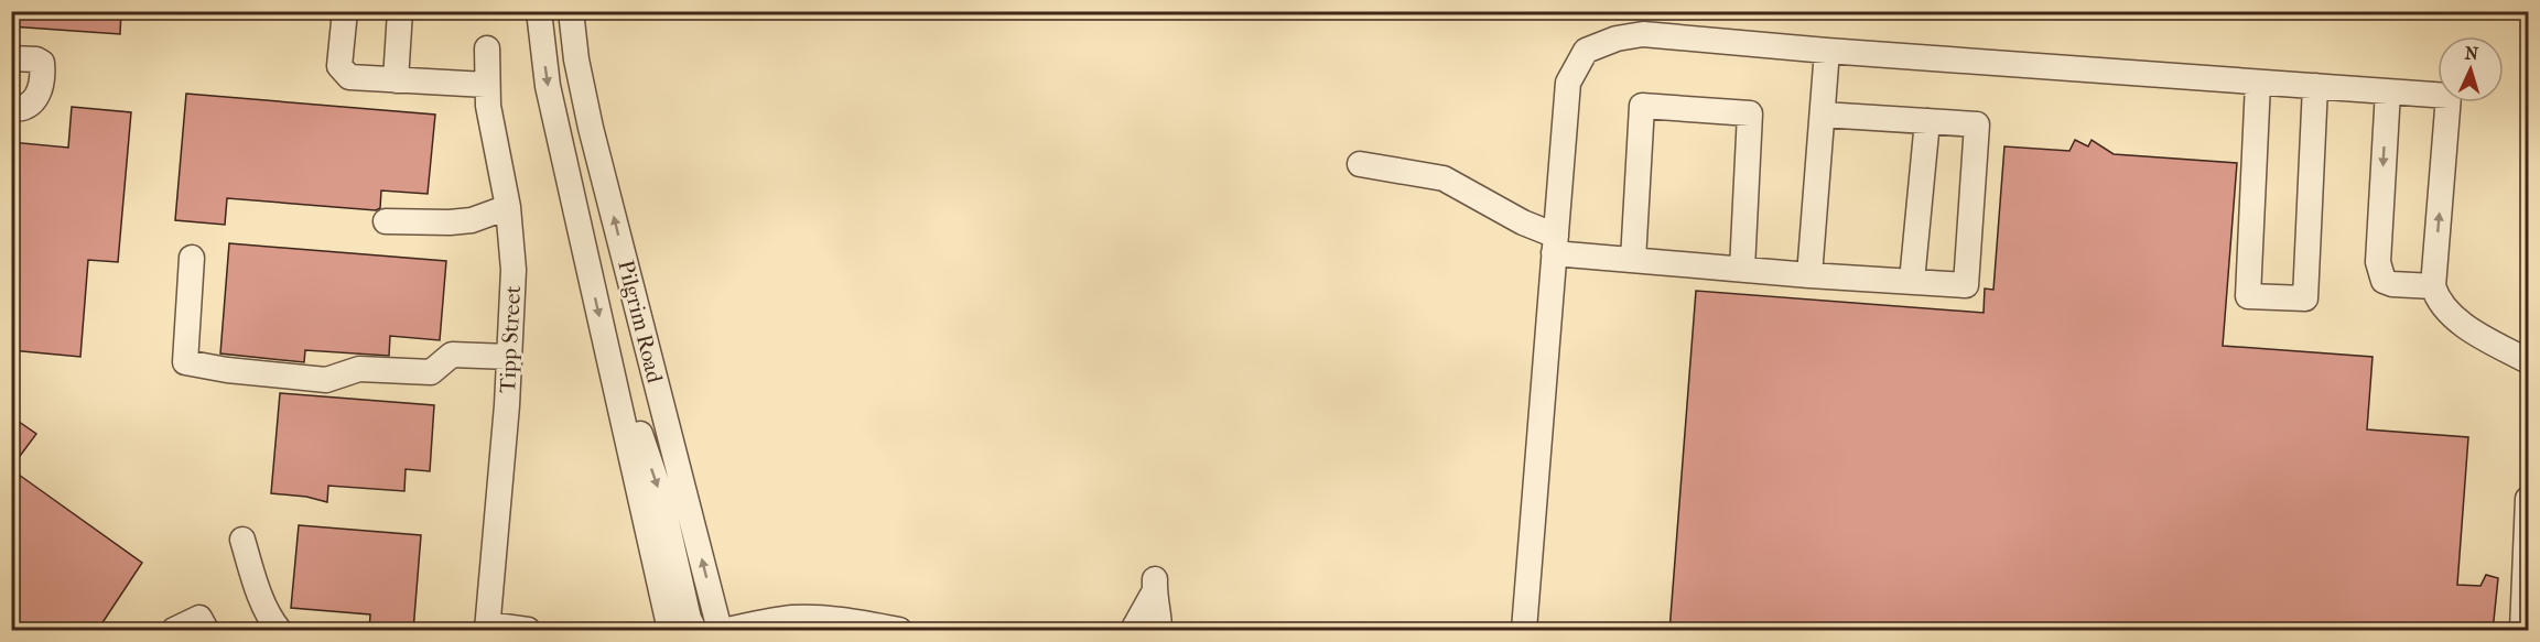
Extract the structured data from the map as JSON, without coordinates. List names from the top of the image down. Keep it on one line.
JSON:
{"streets":{"street":["Pilgrim Road","Tipp Street"]},"north":"top"}
